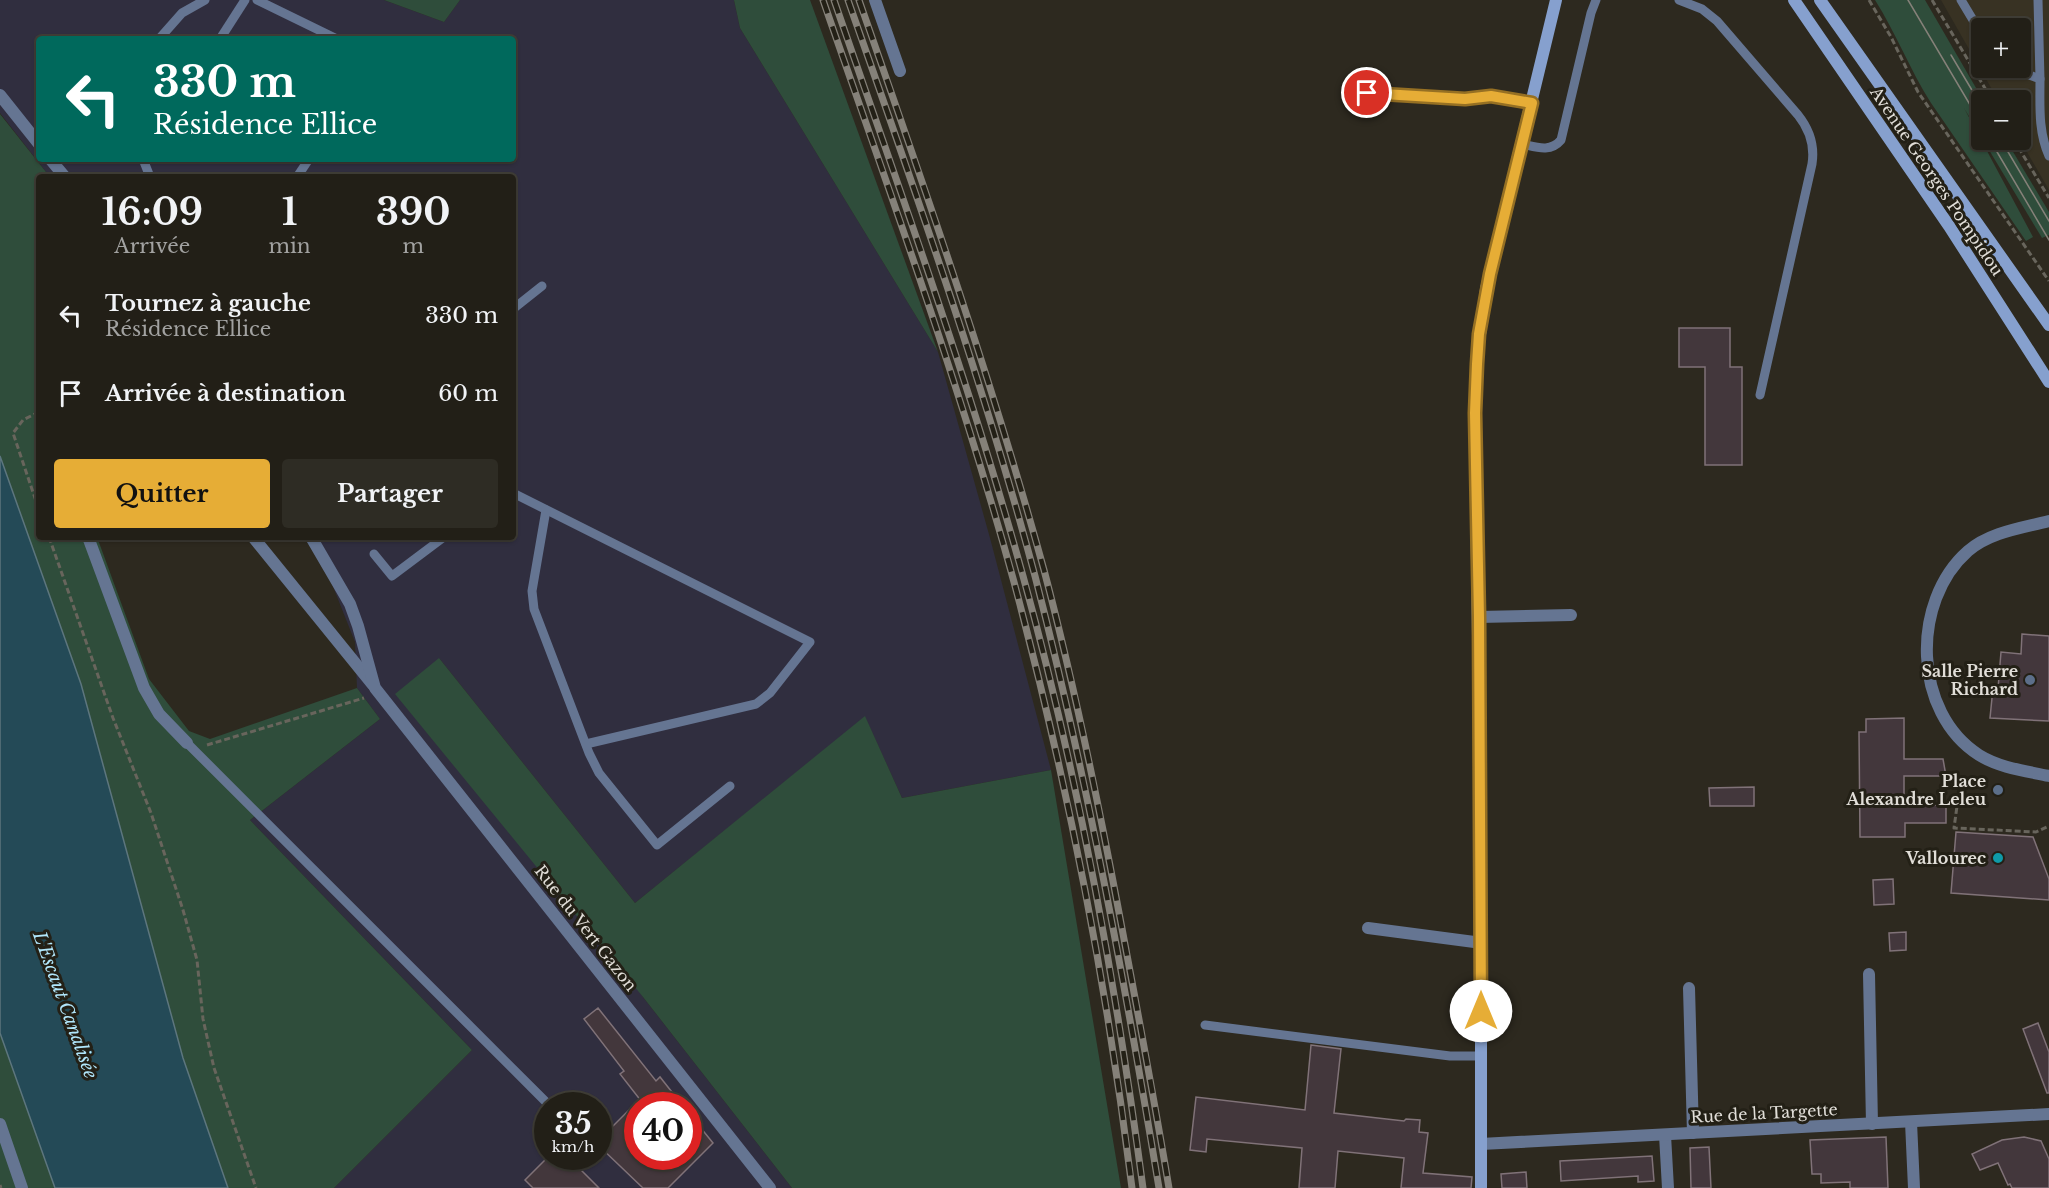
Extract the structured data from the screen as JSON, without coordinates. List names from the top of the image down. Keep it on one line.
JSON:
{"streets":{"street":["Avenue Georges Pompidou","Rue du Vert Gazon","Rue de la Targette"]},"water":["L'Escaut Canalisée"],"places":["Salle Pierre Richard","Place Alexandre Leleu","Vallourec"],"page":{"map_buttons":["+","−"],"turn":["330 m","Résidence Ellice"],"eta":["16:09","Arrivée","1","min","390","m"],"list":[{"name":"Tournez à gauche","note":"Résidence Ellice","value":"330 m"},{"name":"Arrivée à destination","value":"60 m"}],"buttons":["Quitter","Partager"],"speed":"35 km/h","limit":"40"}}
